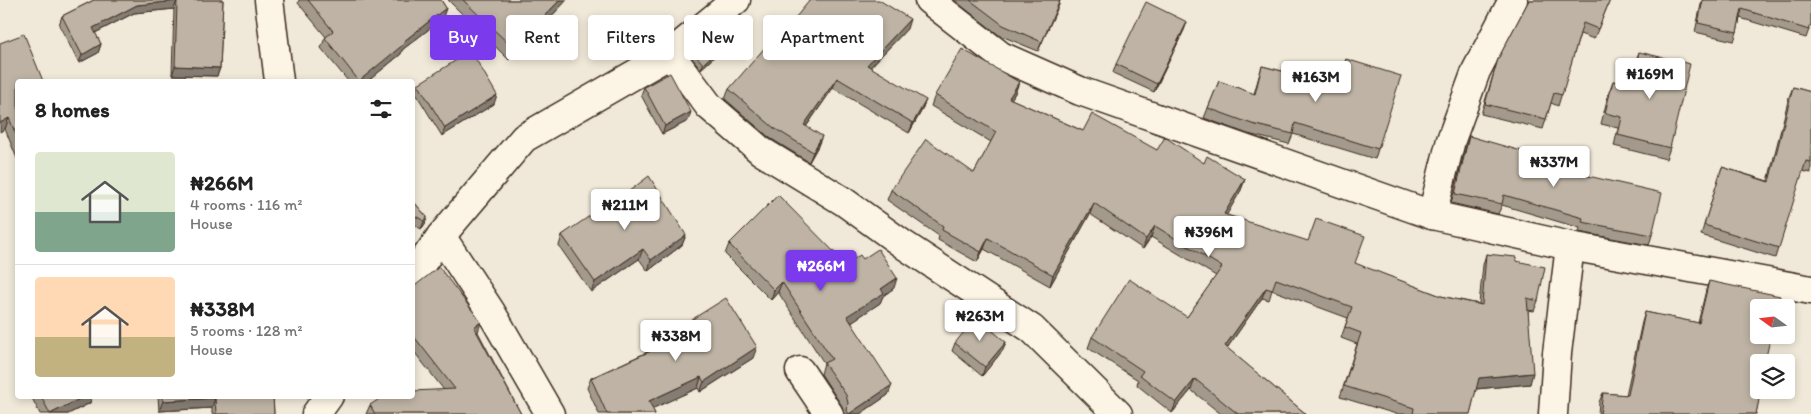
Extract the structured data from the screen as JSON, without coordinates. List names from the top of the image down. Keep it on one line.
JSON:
{"north":"left","page":{"chip":["Buy","Rent","Filters","New","Apartment"],"price":["₦169M","₦163M","₦337M","₦211M","₦396M","₦266M","₦263M","₦338M"],"heading":"8 homes","list":[{"name":"₦266M","note":"4 rooms · 116 m² · House"},{"name":"₦338M","note":"5 rooms · 128 m² · House"}]}}
